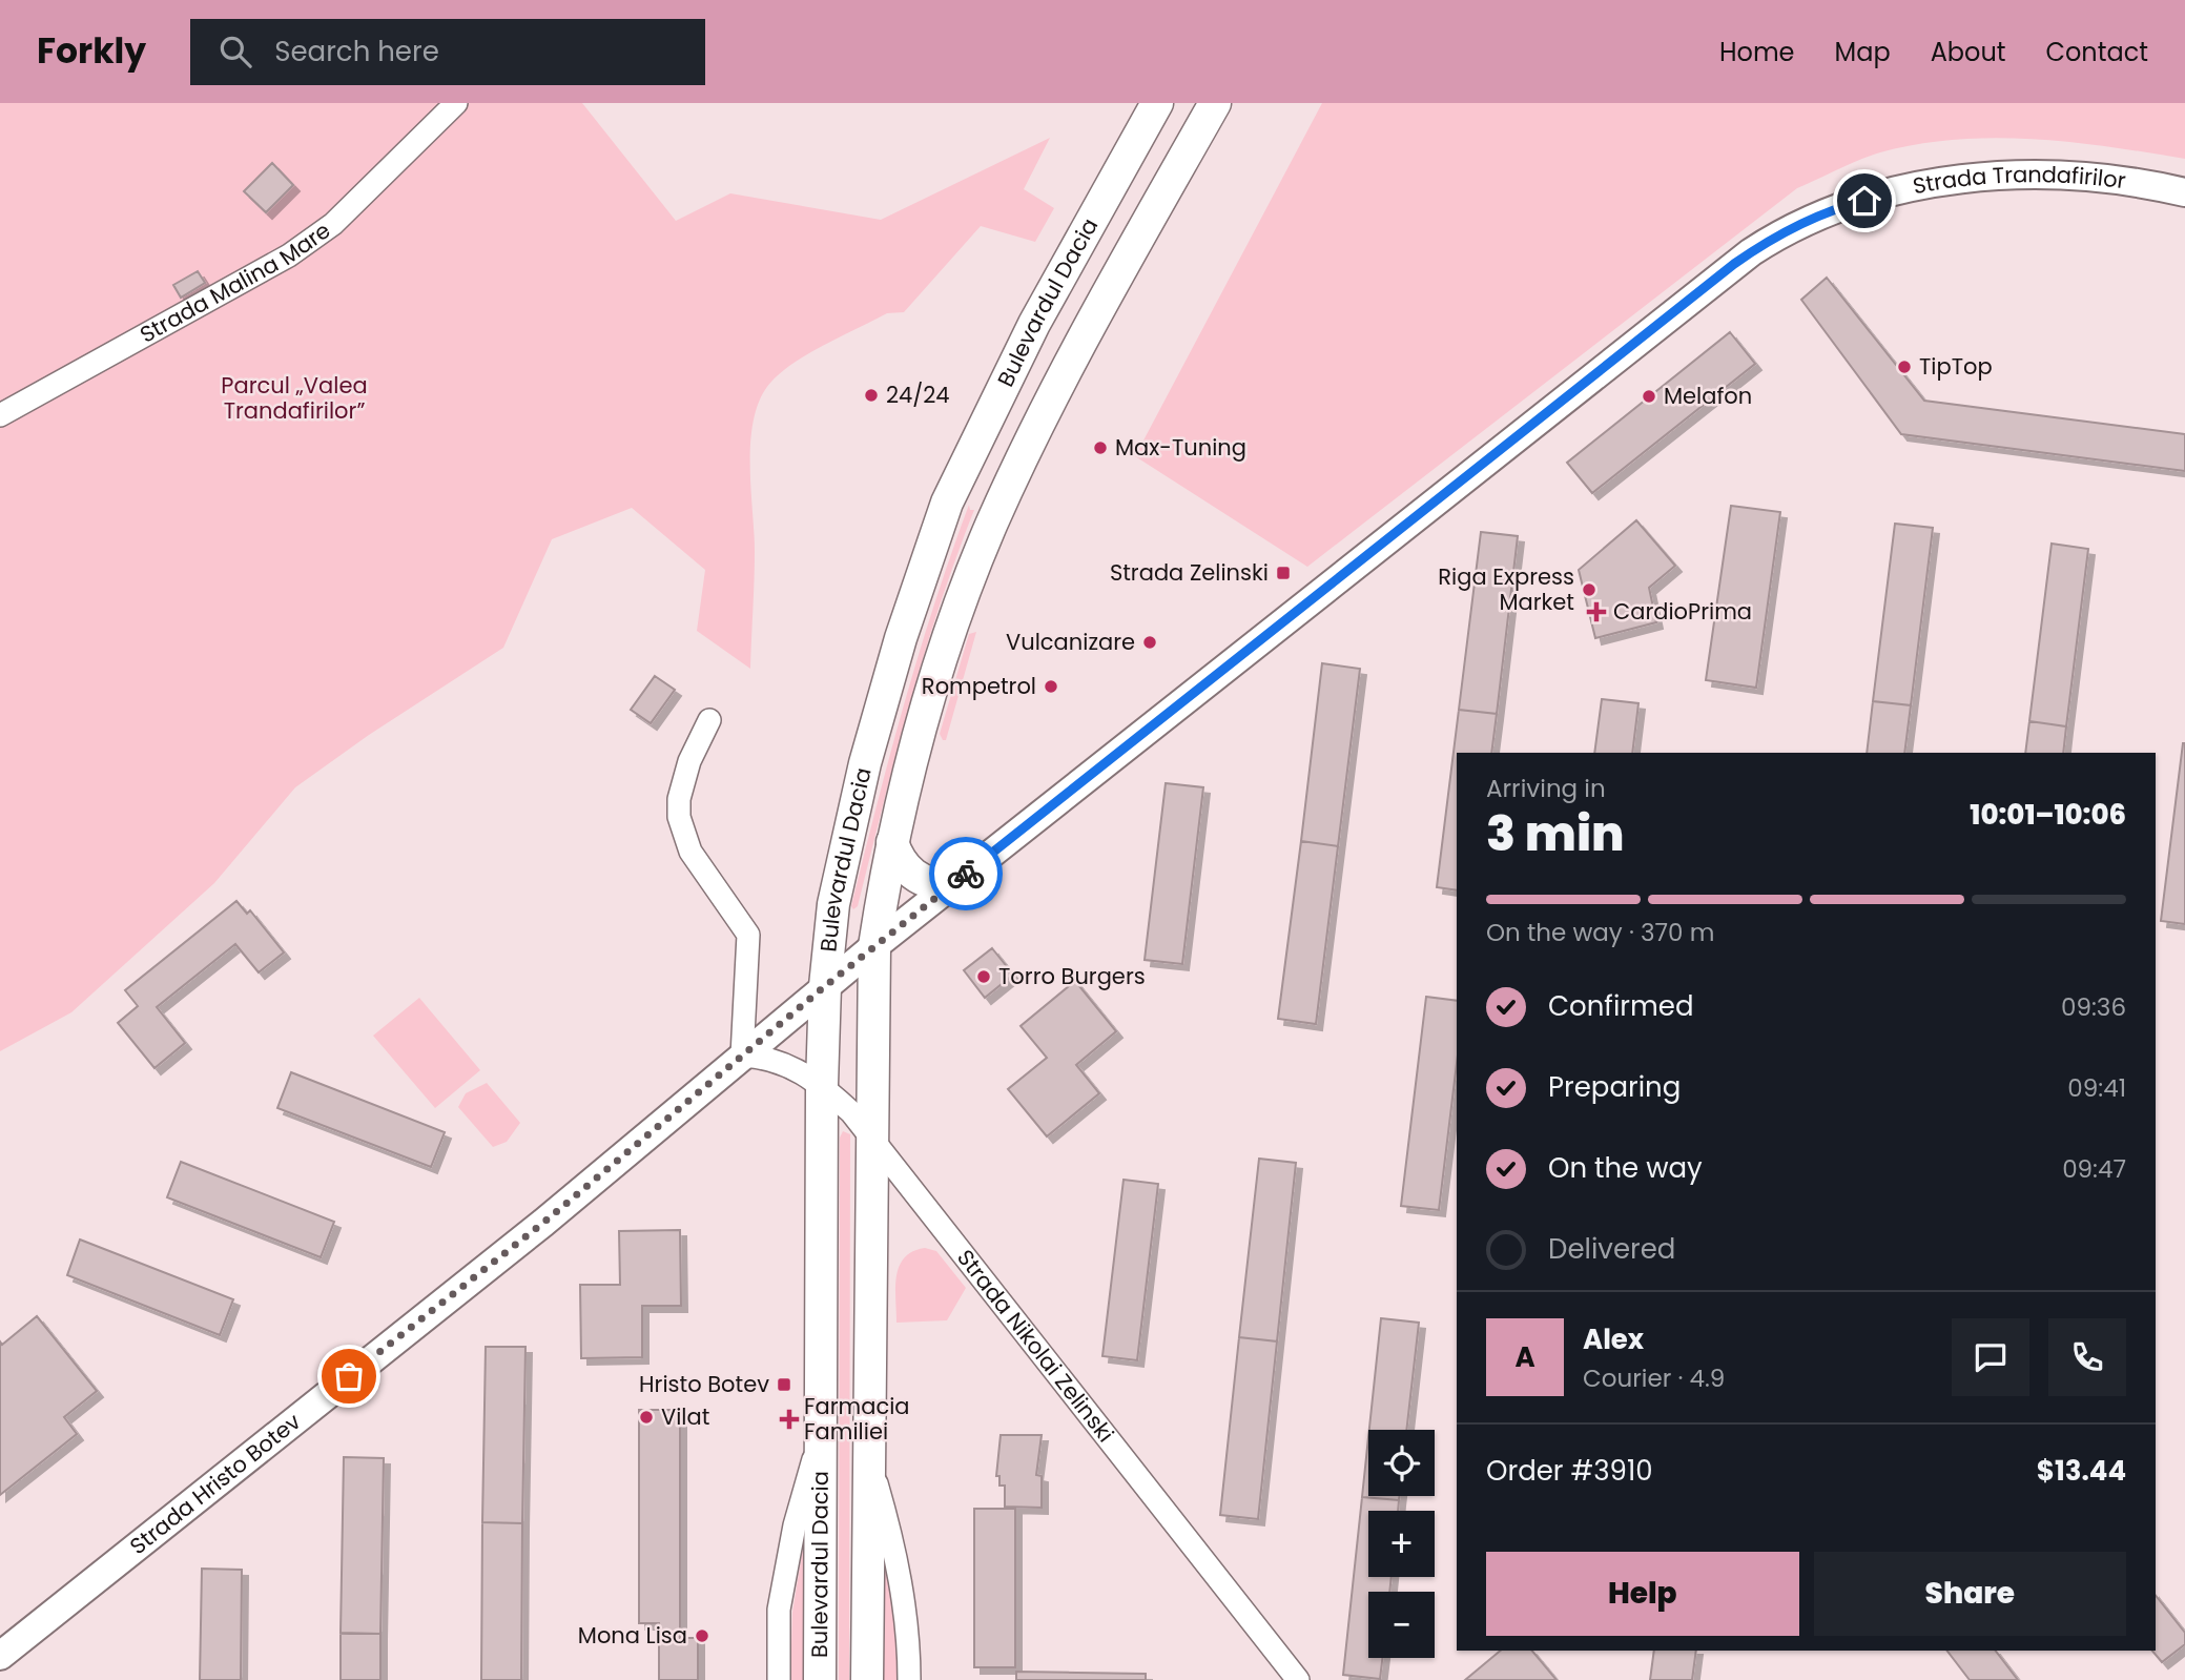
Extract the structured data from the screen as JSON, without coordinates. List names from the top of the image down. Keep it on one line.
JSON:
{"streets":{"highway":["Bulevardul Dacia"],"main road":["Strada Trandafirilor","Strada Hristo Botev"],"street":["Strada Malina Mare","Strada Nikolai Zelinski"]},"crossings":[["Strada Trandafirilor","Bulevardul Dacia"],["Strada Trandafirilor","Strada Hristo Botev"],["Bulevardul Dacia","Strada Nikolai Zelinski"],["Bulevardul Dacia","Strada Hristo Botev"],["Strada Nikolai Zelinski","Strada Hristo Botev"]],"parks":["Parcul „Valea Trandafirilor”"],"places":{"other":["TipTop","24/24","Melafon","Max-Tuning","Riga Express Market","Vulcanizare","Rompetrol","Torro Burgers","Vilat","Mona Lisa"],"transit":["Strada Zelinski","Hristo Botev"],"health":["CardioPrima","Farmacia Familiei"]},"page":{"header":"Forkly","search":"Search here","nav":["Home","Map","About","Contact"],"heading":["3 min","Arriving in","10:01–10:06"],"panel":["Alex","Courier · 4.9","Order #3910","$13.44"],"bar":"On the way · 370 m","list":[["Confirmed","09:36"],["Preparing","09:41"],["On the way","09:47"],"Delivered"],"round":"A","map_buttons":["+","−"],"buttons":["Help","Share"]}}
